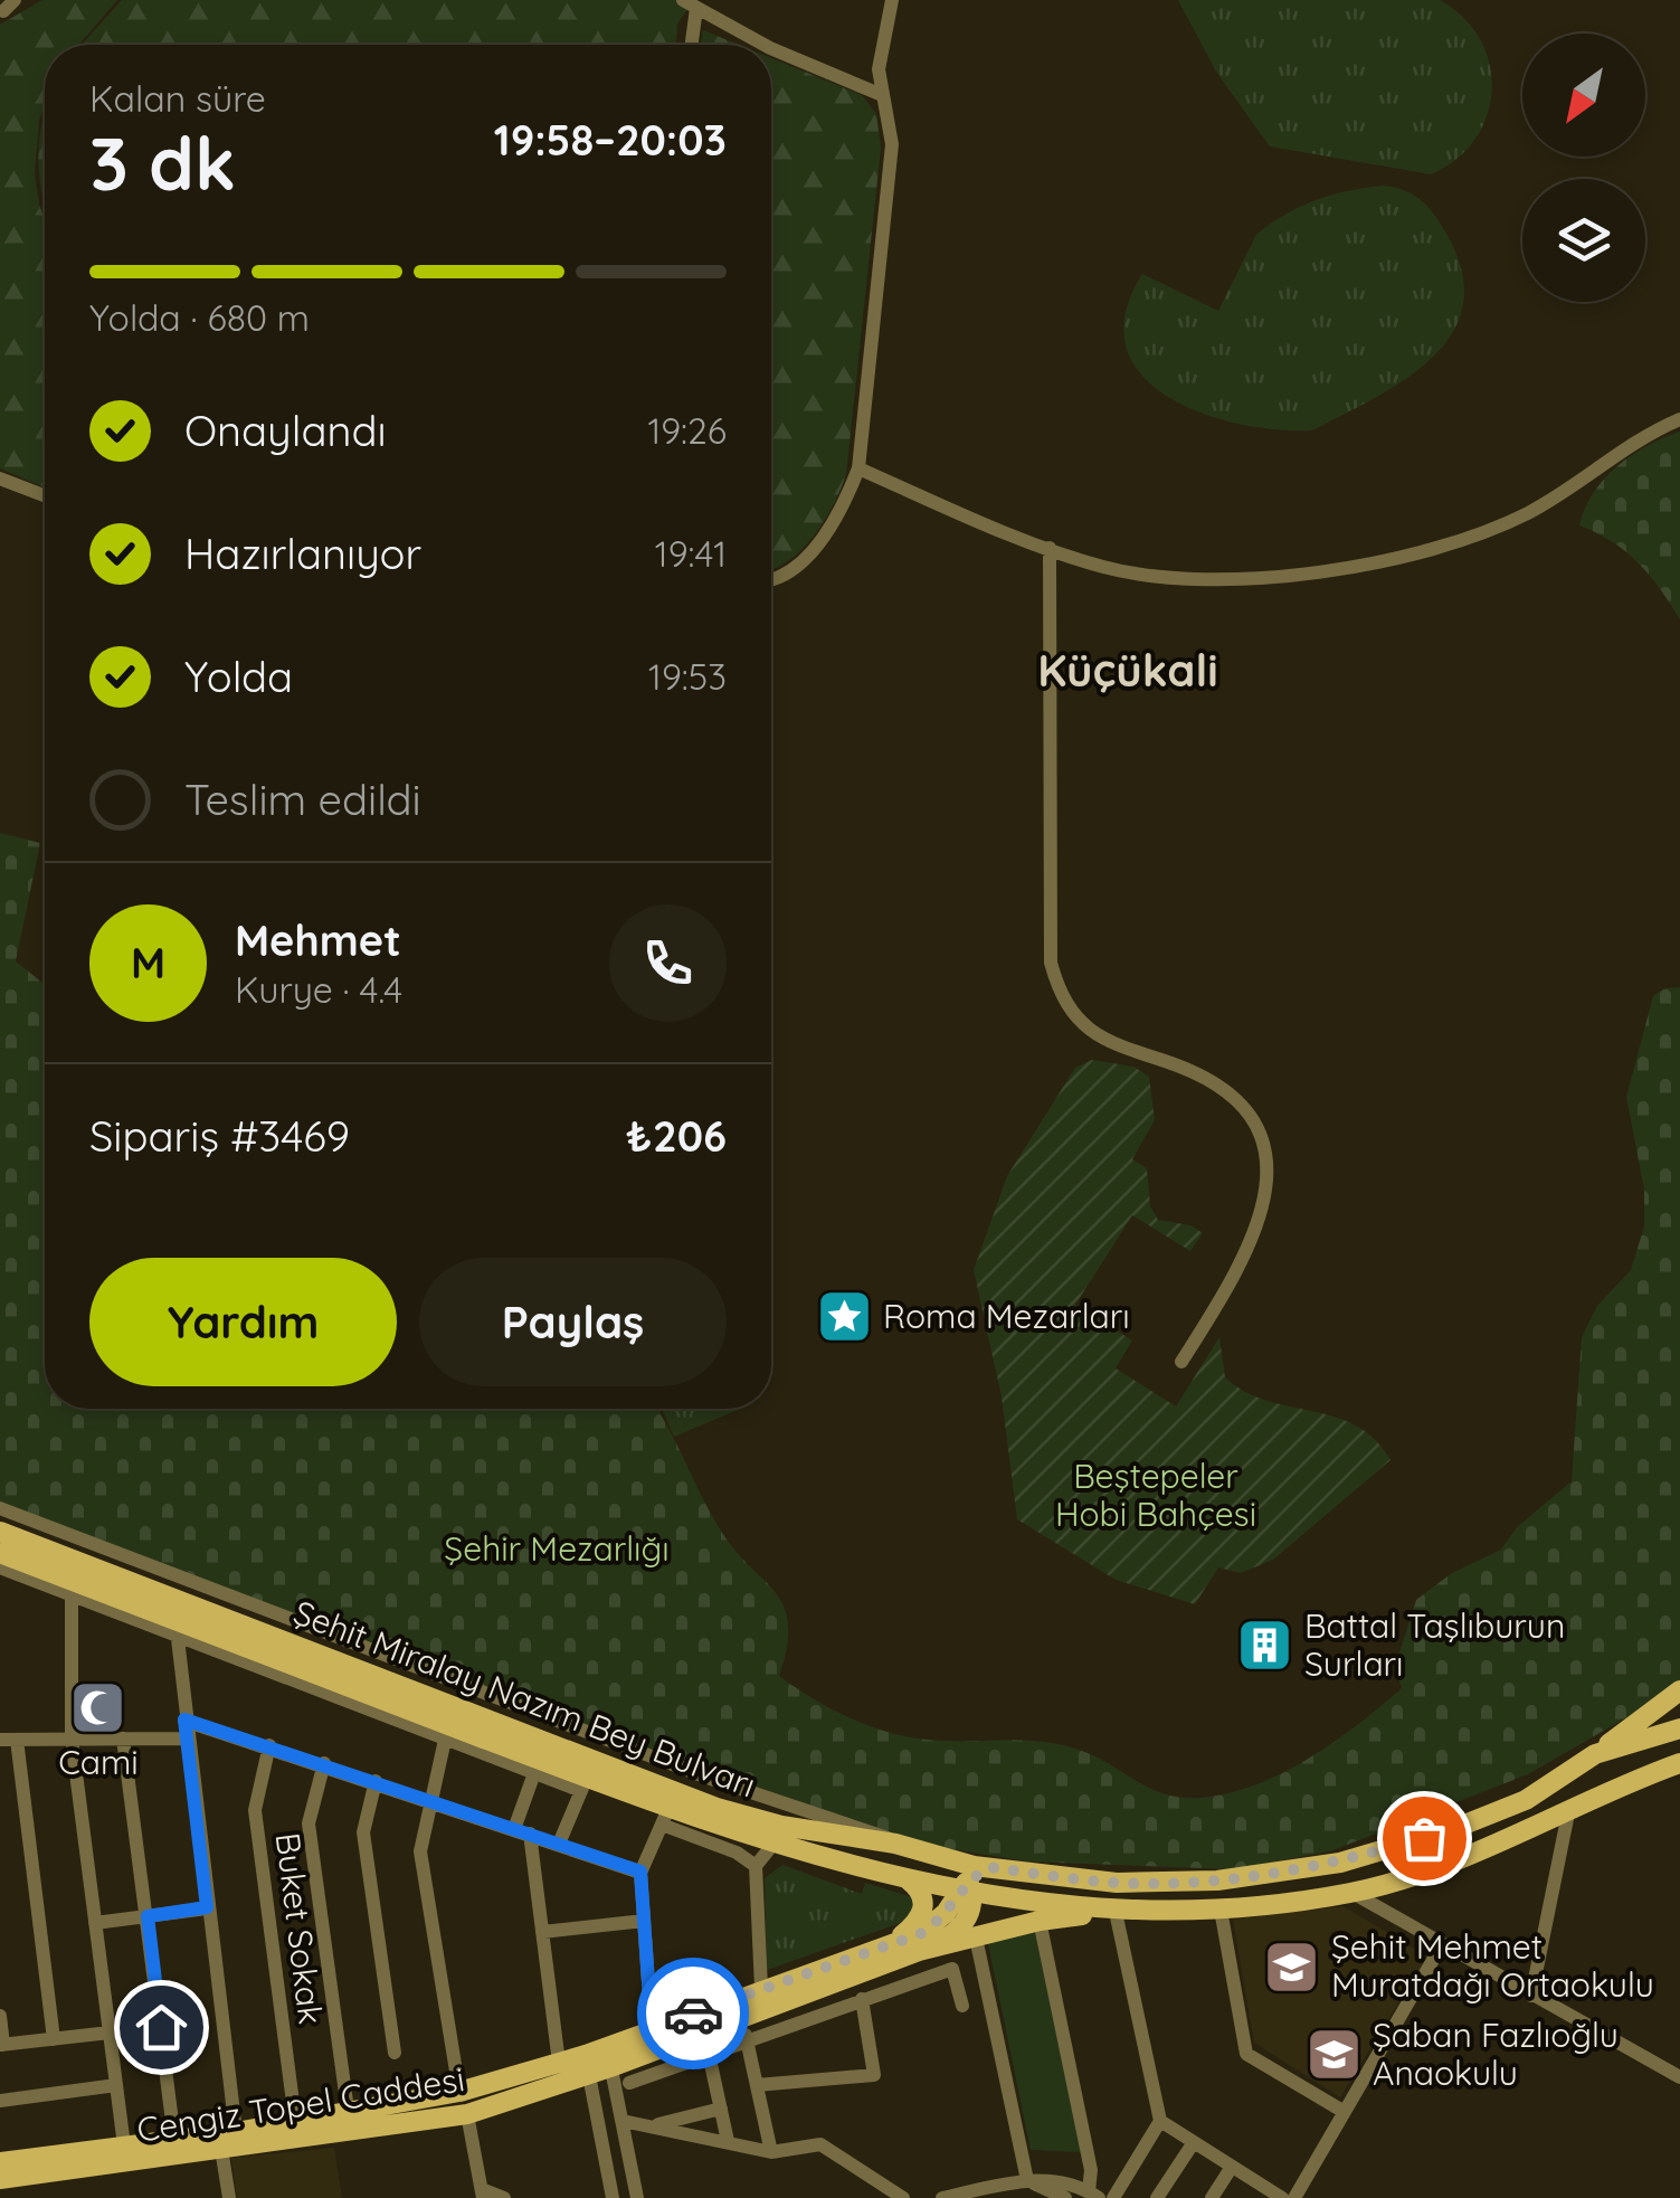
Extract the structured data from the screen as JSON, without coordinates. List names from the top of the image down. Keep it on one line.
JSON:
{"streets":{"main road":["Şehit Miralay Nazım Bey Bulvarı","Cengiz Topel Caddesi"],"street":["Buket Sokak"]},"crossings":[["Şehit Miralay Nazım Bey Bulvarı","Cengiz Topel Caddesi"],["Buket Sokak","Cengiz Topel Caddesi"]],"districts":["Küçükali"],"parks":["Beştepeler Hobi Bahçesi","Şehir Mezarlığı"],"places":{"place":["Roma Mezarları"],"building":["Battal Taşlıburun Surları"],"mosque":["Cami"],"school or university":["Şehit Mehmet Muratdağı Ortaokulu","Şaban Fazlıoğlu Anaokulu"]},"north":"bottom left","page":{"heading":["3 dk","Kalan süre","19:58–20:03"],"panel":["Mehmet","Kurye · 4.4","Sipariş #3469","₺206"],"bar":"Yolda · 680 m","list":[["Onaylandı","19:26"],["Hazırlanıyor","19:41"],["Yolda","19:53"],"Teslim edildi"],"round":"M","buttons":["Yardım","Paylaş"]}}
